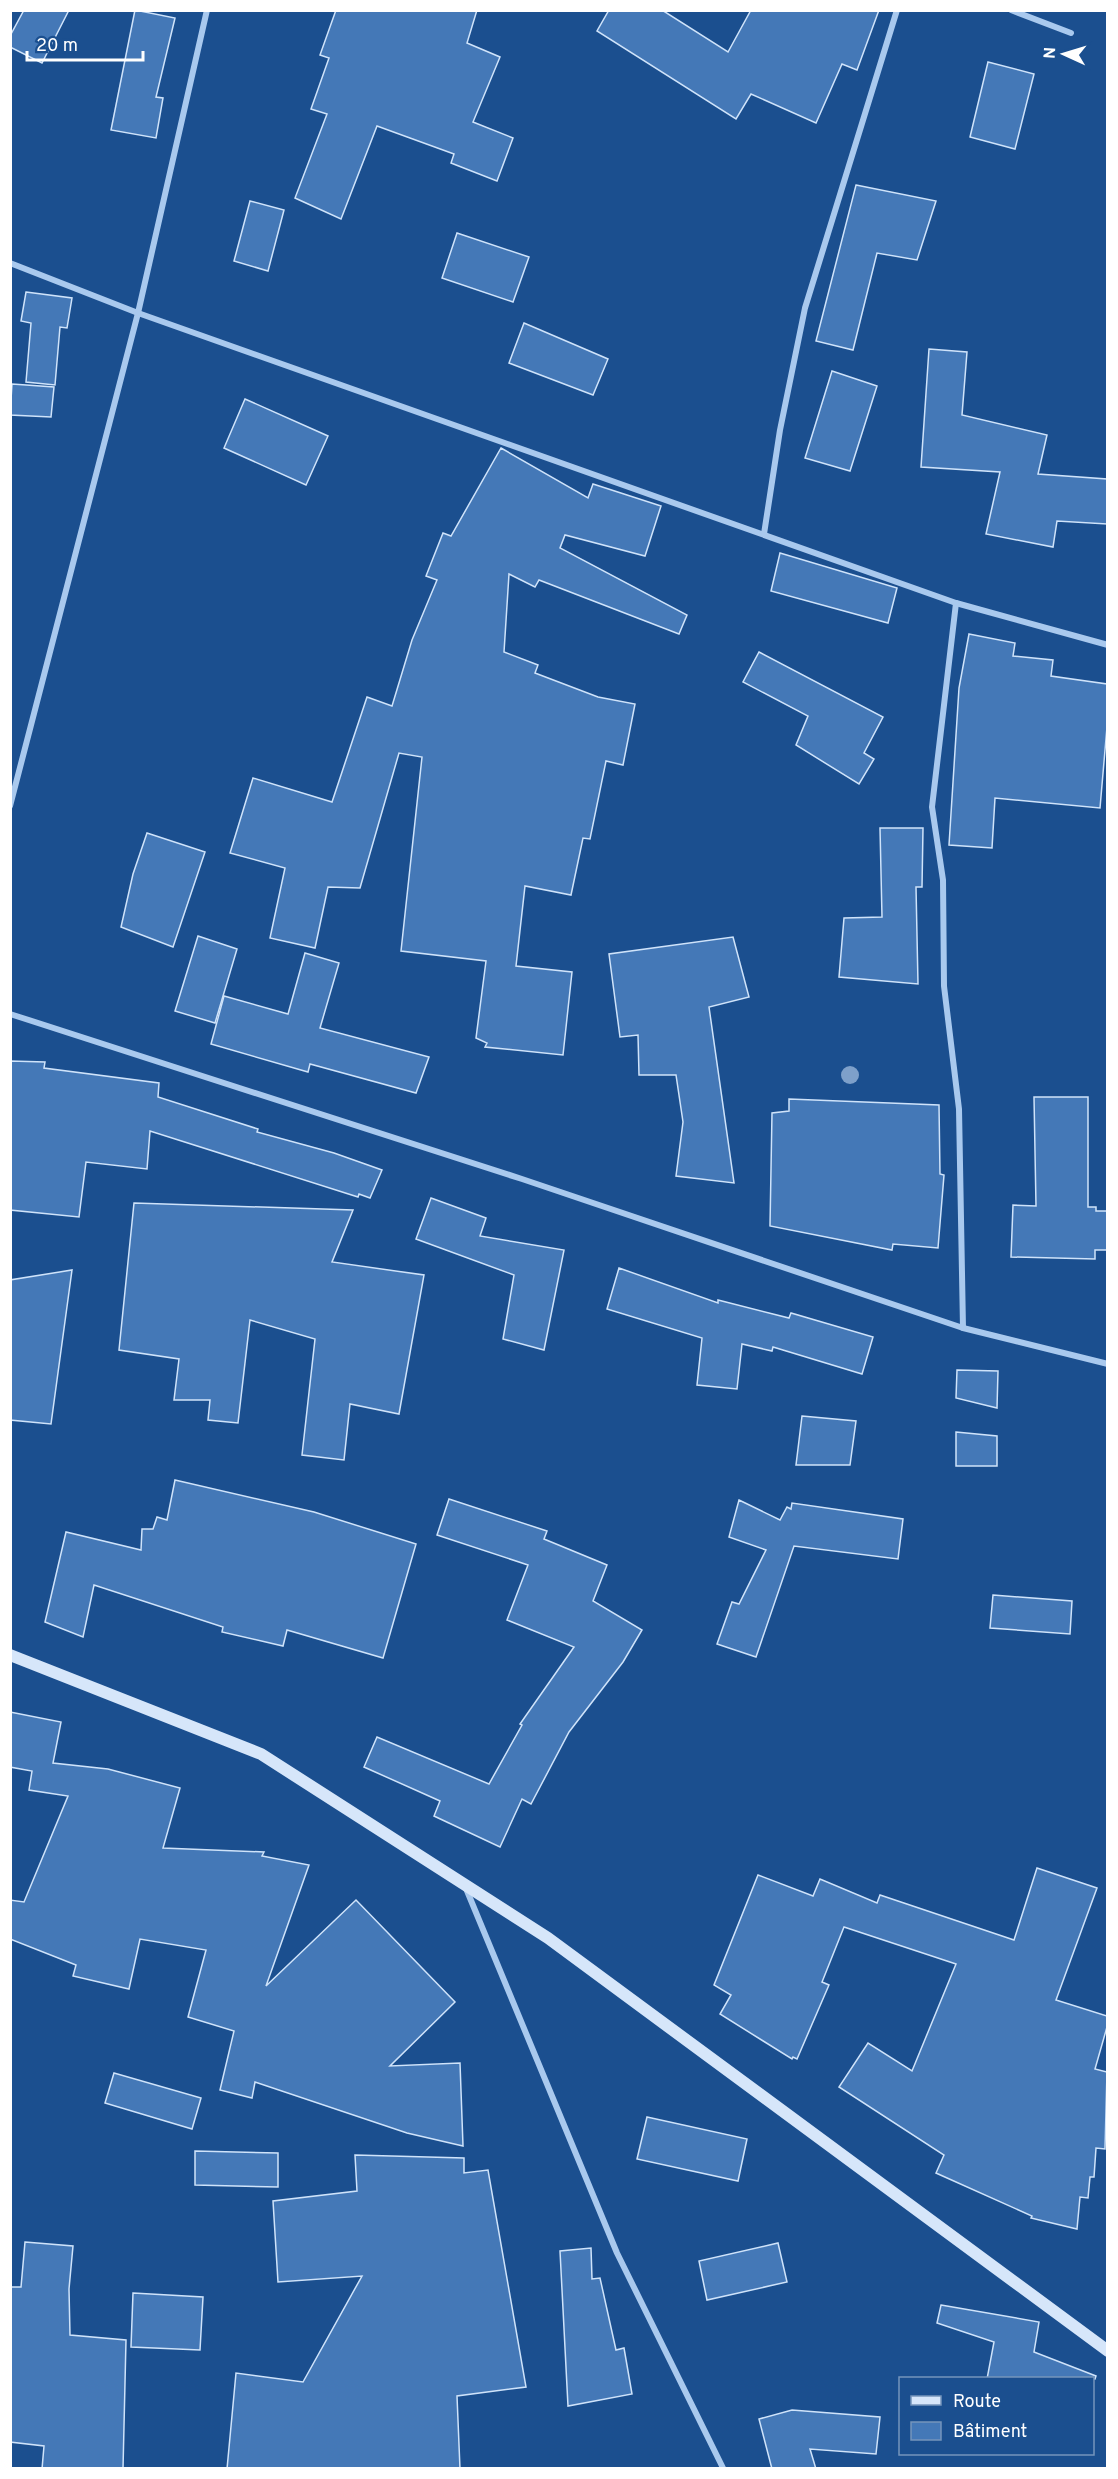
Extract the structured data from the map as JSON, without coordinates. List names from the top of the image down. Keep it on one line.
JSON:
{"legend":["Route","Bâtiment"],"scale_bar":"20 m","north":"left"}
